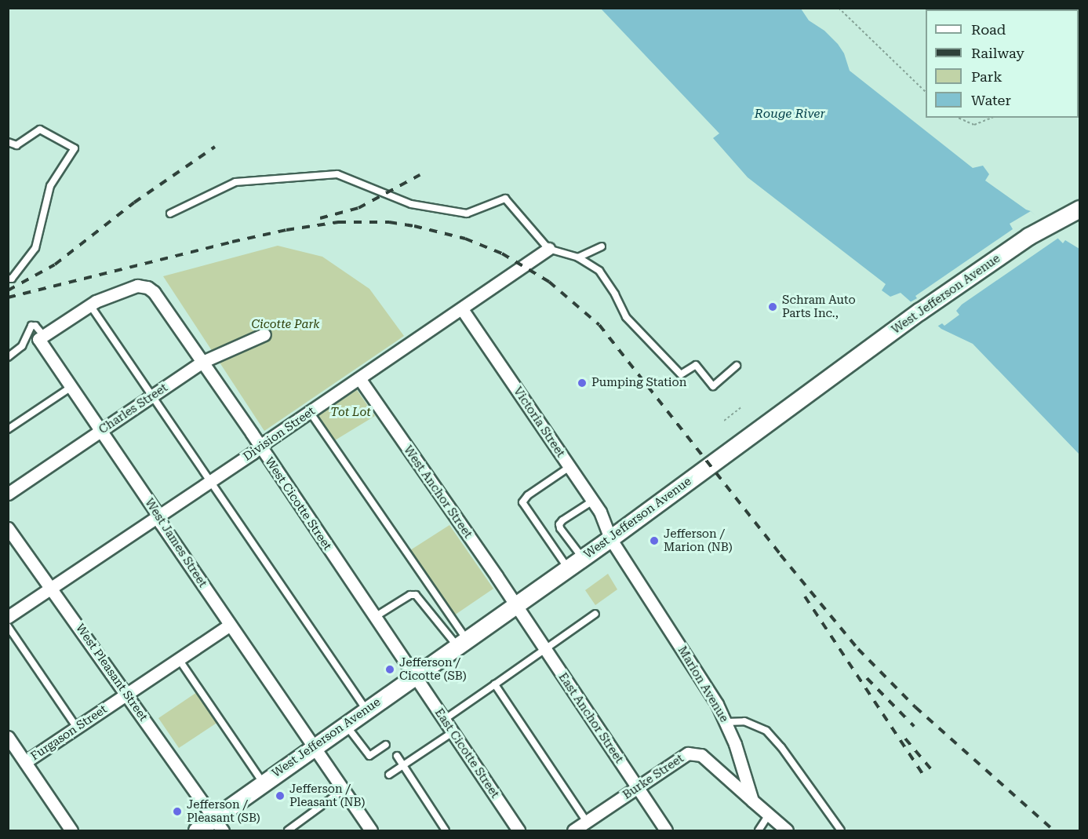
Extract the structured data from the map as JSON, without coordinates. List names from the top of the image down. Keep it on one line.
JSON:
{"streets":{"main road":["West Jefferson Avenue"],"street":["Charles Street","Victoria Street","Division Street","West Anchor Street","West Cicotte Street","West James Street","West Pleasant Street","Marion Avenue","East Anchor Street","Furgason Street","East Cicotte Street","Burke Street"]},"crossings":[["West Jefferson Avenue","Victoria Street"],["West Jefferson Avenue","West Anchor Street"],["West Jefferson Avenue","West Cicotte Street"],["West Jefferson Avenue","West James Street"],["West Jefferson Avenue","West Pleasant Street"],["West Jefferson Avenue","Marion Avenue"],["West Jefferson Avenue","East Anchor Street"],["West Jefferson Avenue","East Cicotte Street"],["Charles Street","West Cicotte Street"],["Charles Street","West James Street"],["Victoria Street","Division Street"],["Victoria Street","Marion Avenue"],["Division Street","West Anchor Street"],["Division Street","West Cicotte Street"],["Division Street","West James Street"],["Division Street","West Pleasant Street"],["West Anchor Street","East Anchor Street"],["West Cicotte Street","East Cicotte Street"],["West James Street","Furgason Street"],["West Pleasant Street","Furgason Street"],["Marion Avenue","Burke Street"],["East Anchor Street","Burke Street"]],"water":["Rouge River"],"parks":["Cicotte Park","Tot Lot"],"places":["Schram Auto Parts Inc.,","Pumping Station","Jefferson / Marion (NB)","Jefferson / Cicotte (SB)","Jefferson / Pleasant (NB)","Jefferson / Pleasant (SB)"],"legend":["Road","Railway","Park","Water"]}
